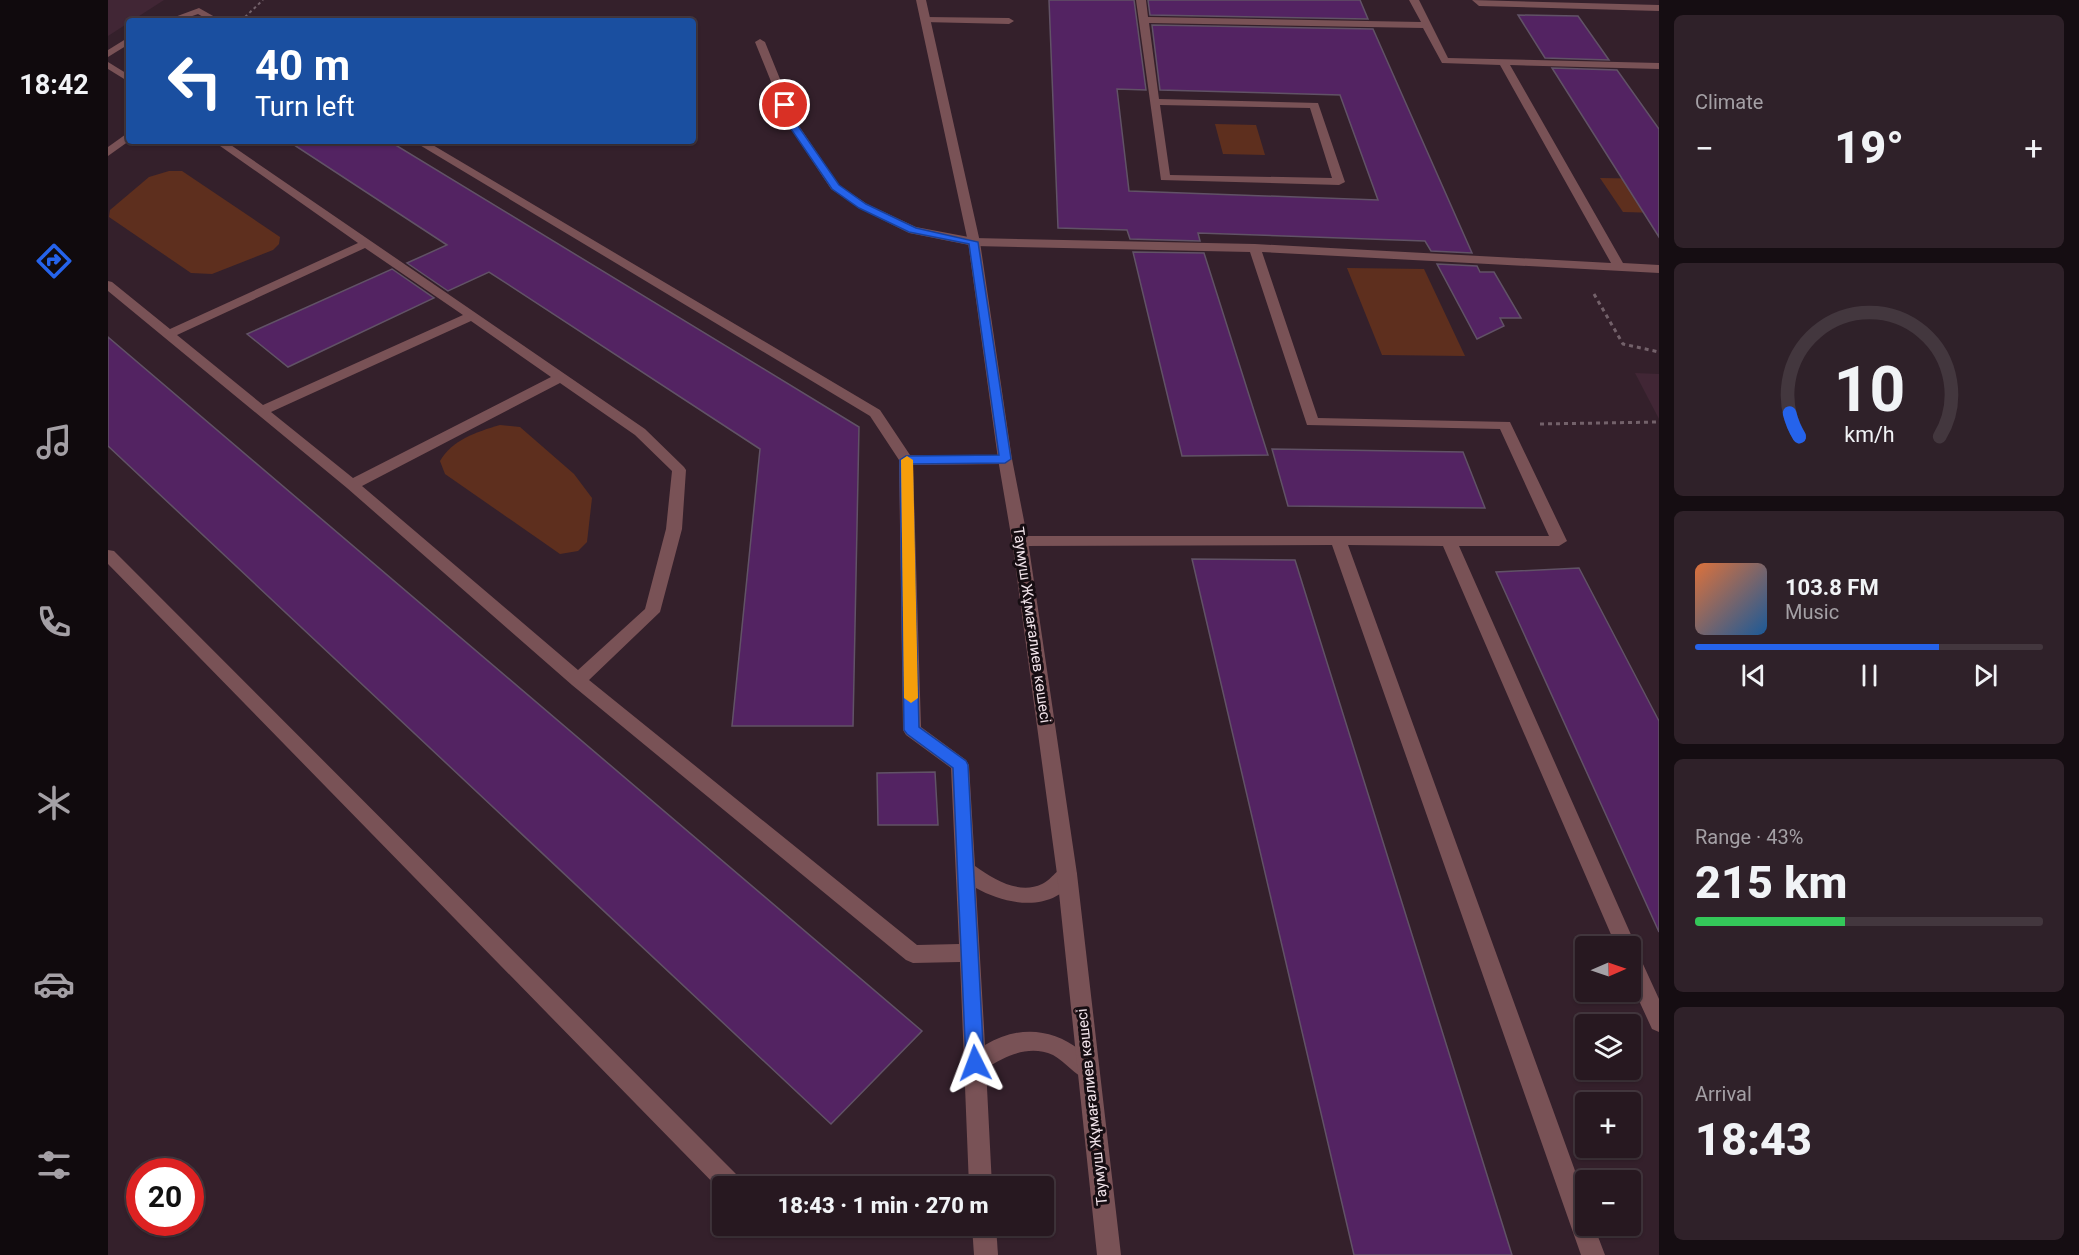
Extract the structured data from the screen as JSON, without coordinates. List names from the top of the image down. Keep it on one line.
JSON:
{"streets":{"street":["Таумуш Жұмағалиев көшесі"]},"north":"right","page":{"tabs":"18:42","tile":["Climate",["Range · 43%","215 km"],["Arrival","18:43"]],"turn":["40 m","Turn left"],"heat":["−","19°","+"],"song":["103.8 FM","Music"],"map_buttons":["+","−"],"limit":"20","trip":"18:43 · 1 min · 270 m","gauge":["10","km/h"]}}
